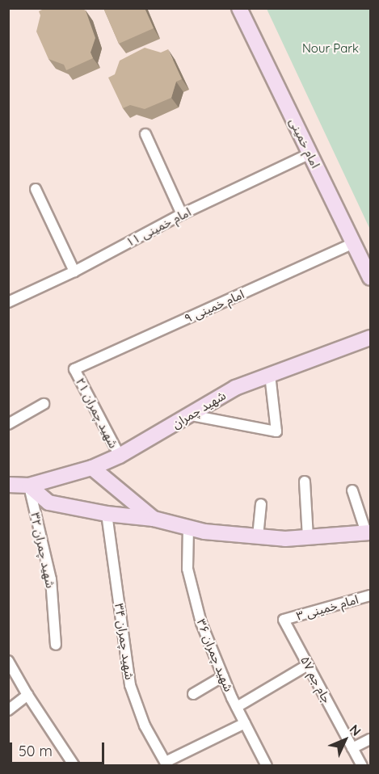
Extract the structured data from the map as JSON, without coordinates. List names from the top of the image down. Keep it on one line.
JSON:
{"streets":{"street":["امام خمینی","امام خمینی ۱۱","امام خمینی ۹","شهید چمران","شهید چمران ۲۱","شهید چمران ۳۲","امام خمینی ۳","شهید چمران ۳۴","شهید چمران ۳۶","جام جم ۵۷"]},"crossings":[["امام خمینی","امام خمینی ۱۱"],["امام خمینی","امام خمینی ۹"],["امام خمینی ۹","شهید چمران ۲۱"],["شهید چمران","شهید چمران ۲۱"],["شهید چمران","شهید چمران ۳۲"],["امام خمینی ۳","جام جم ۵۷"]],"parks":["Nour Park"],"scale_bar":"50 m","north":"top right"}
